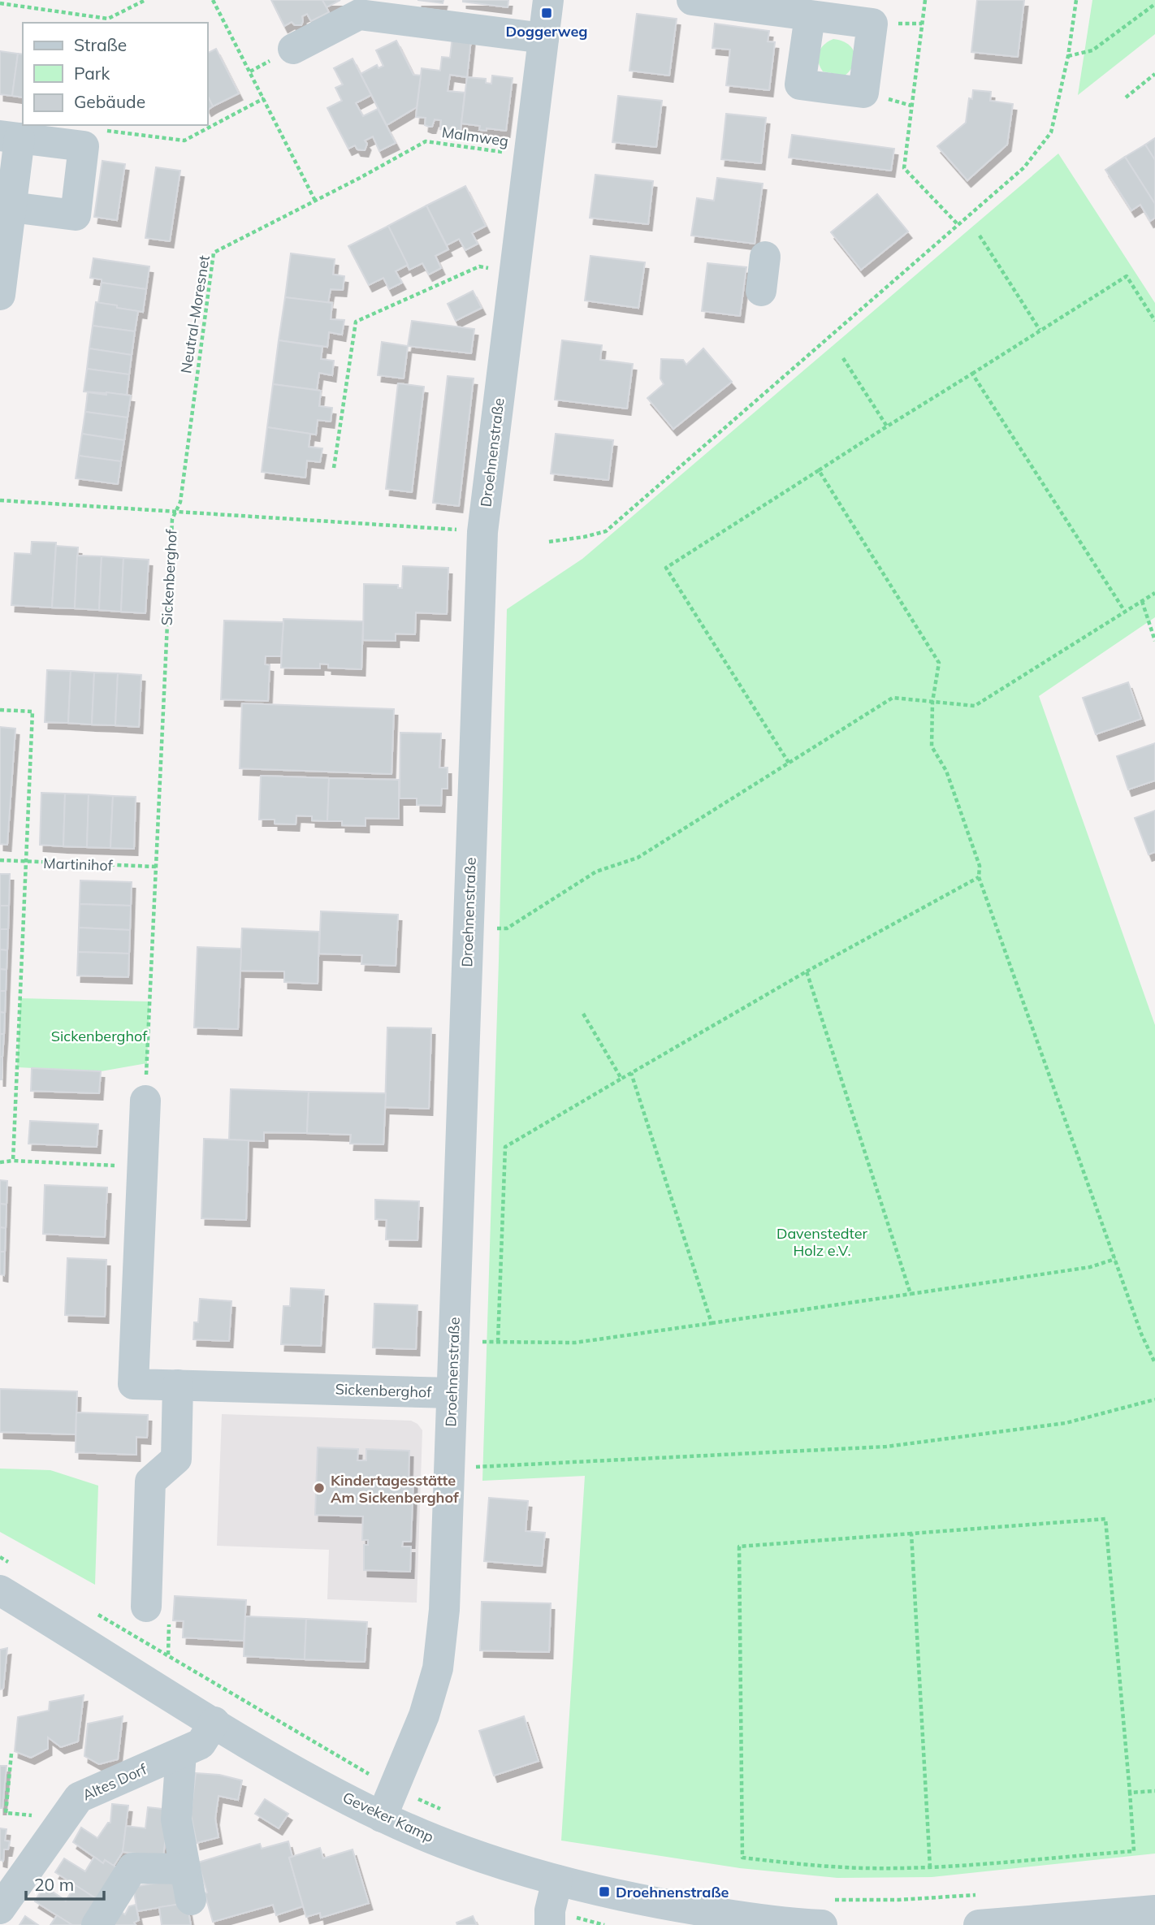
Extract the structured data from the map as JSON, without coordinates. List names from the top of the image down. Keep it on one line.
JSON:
{"streets":{"street":["Droehnenstraße","Sickenberghof","Altes Dorf","Geveker Kamp"],"path":["Malmweg","Neutral-Moresnet","Martinihof"]},"crossings":[["Malmweg","Neutral-Moresnet"],["Malmweg","Droehnenstraße"],["Neutral-Moresnet","Sickenberghof"],["Droehnenstraße","Sickenberghof"],["Droehnenstraße","Geveker Kamp"],["Sickenberghof","Martinihof"],["Altes Dorf","Geveker Kamp"]],"parks":["Sickenberghof","Davenstedter Holz e.V."],"places":{"transit":["Doggerweg","Droehnenstraße"],"other":["Kindertagesstätte Am Sickenberghof"]},"legend":["Straße","Park","Gebäude"],"scale_bar":"20 m"}
